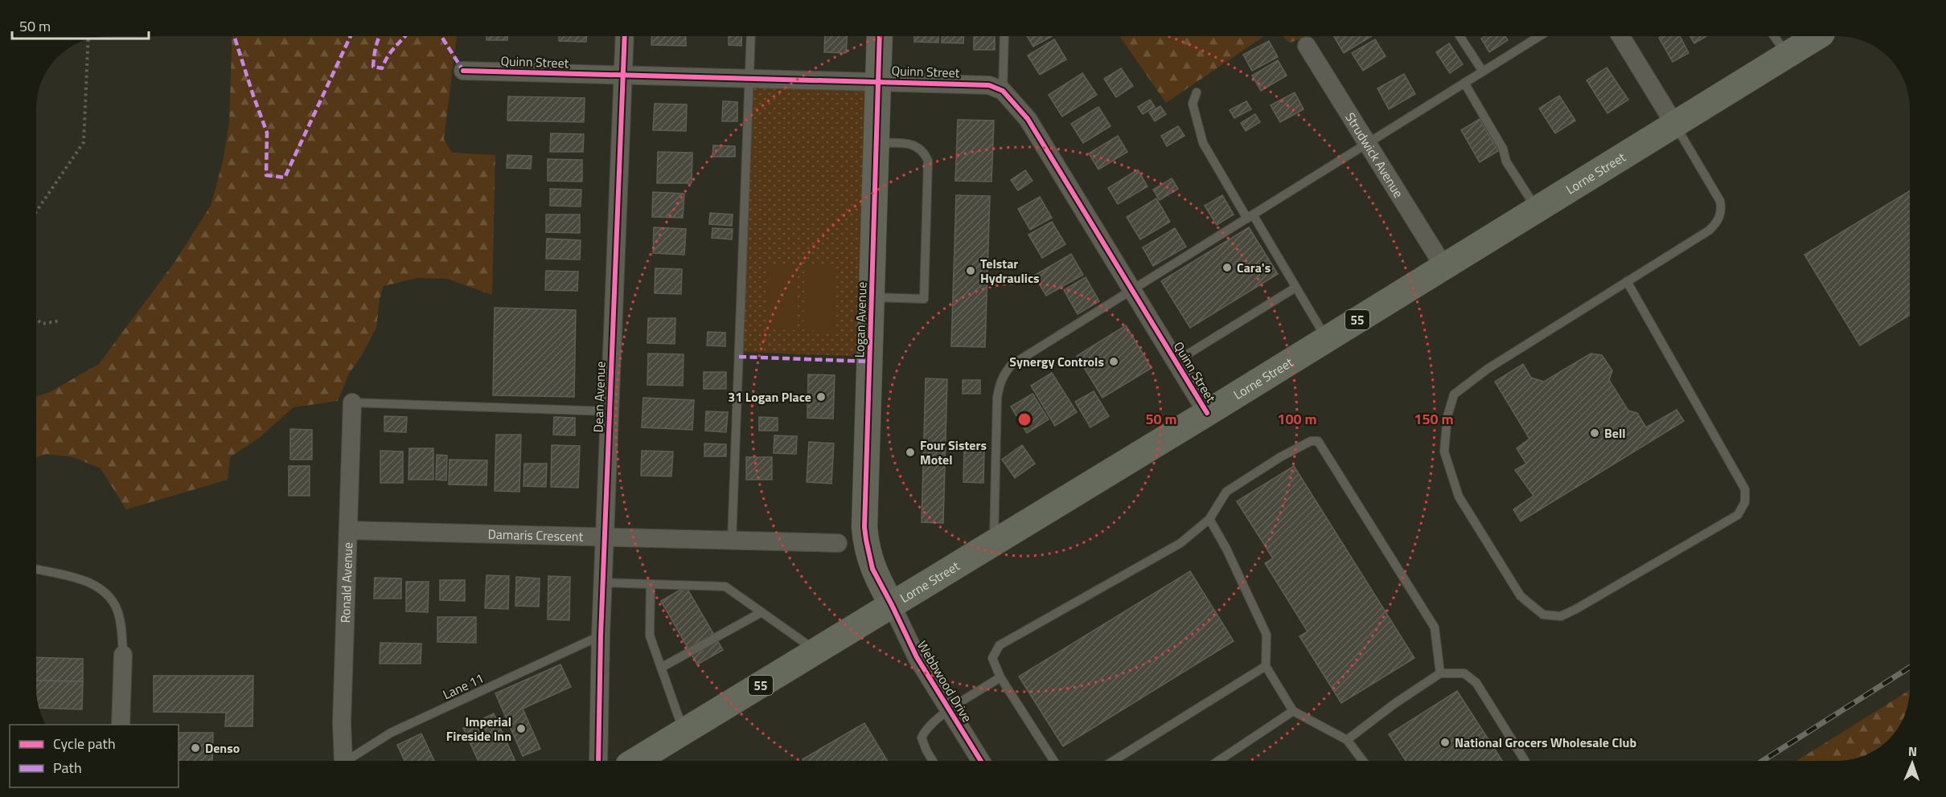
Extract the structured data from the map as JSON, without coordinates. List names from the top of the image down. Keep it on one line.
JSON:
{"streets":{"main road":["Lorne Street","55"],"street":["Quinn Street","Strudwick Avenue","Logan Avenue","Dean Avenue","Damaris Crescent","Ronald Avenue","Webbwood Drive"],"lane":["Lane 11"]},"crossings":[["Quinn Street","Lorne Street"],["Quinn Street","Logan Avenue"],["Quinn Street","Dean Avenue"],["Strudwick Avenue","Lorne Street"],["Lorne Street","Logan Avenue"],["Lorne Street","Webbwood Drive"],["Logan Avenue","Webbwood Drive"],["Dean Avenue","Damaris Crescent"],["Dean Avenue","Lane 11"],["Damaris Crescent","Ronald Avenue"]],"places":["Cara's","Telstar Hydraulics","Synergy Controls","31 Logan Place","Bell","Four Sisters Motel","Imperial Fireside Inn","National Grocers Wholesale Club","Denso"],"legend":["Cycle path","Path"],"scale_bar":"50 m","north":"top","rings":["50 m","100 m","150 m"]}
